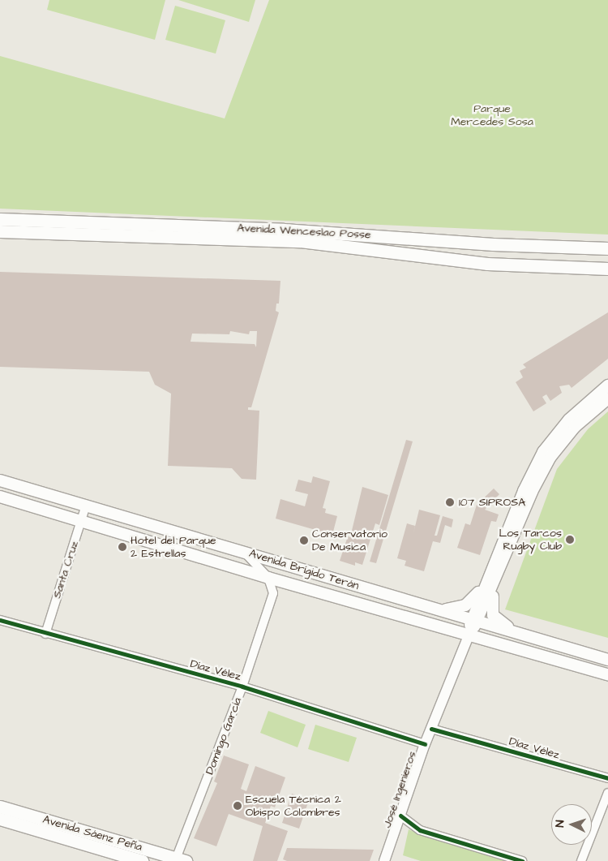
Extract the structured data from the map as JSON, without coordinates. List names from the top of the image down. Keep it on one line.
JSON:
{"streets":{"main road":["Avenida Wenceslao Posse","Avenida Brígido Terán","José Ingenieros","Avenida Sáenz Peña"],"street":["Santa Cruz","Díaz Vélez","Domingo García"]},"crossings":[["Santa Cruz","Avenida Brígido Terán"],["Santa Cruz","Díaz Vélez"],["Avenida Brígido Terán","Domingo García"],["Avenida Brígido Terán","José Ingenieros"],["Díaz Vélez","Domingo García"],["Díaz Vélez","José Ingenieros"],["Domingo García","Avenida Sáenz Peña"]],"parks":["Parque Mercedes Sosa"],"places":["107 SIPROSA","Los Tarcos Rugby Club","Conservatorio De Musica","Hotel del Parque 2 Estrellas","Escuela Técnica 2 Obispo Colombres"],"north":"left"}
